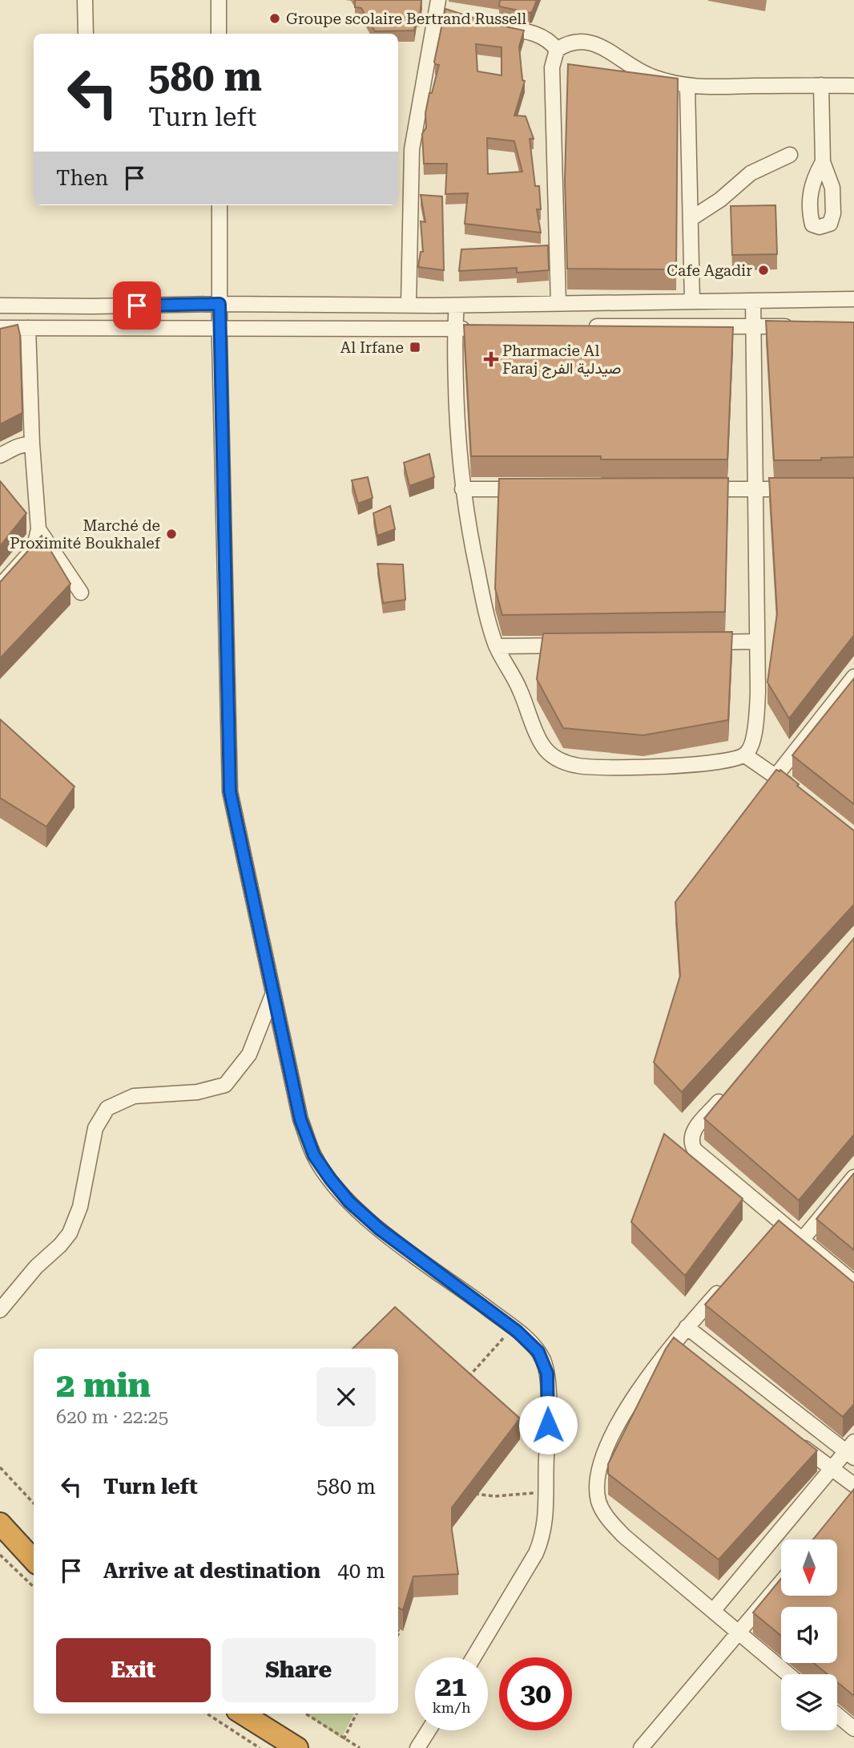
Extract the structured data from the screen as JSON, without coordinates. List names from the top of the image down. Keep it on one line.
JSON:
{"places":{"other":["Groupe scolaire Bertrand Russell","Cafe Agadir","Marché de Proximité Boukhalef"],"transit":["Al Irfane"],"health":["Pharmacie Al Faraj صيدلية الفرج"]},"north":"bottom","page":{"turn":["580 m","Turn left"],"then":"Then","heading":["2 min","620 m · 22:25"],"list":[{"name":"Turn left","value":"580 m"},{"name":"Arrive at destination","value":"40 m"}],"buttons":["Exit","Share"],"speed":"21 km/h","limit":"30"}}
